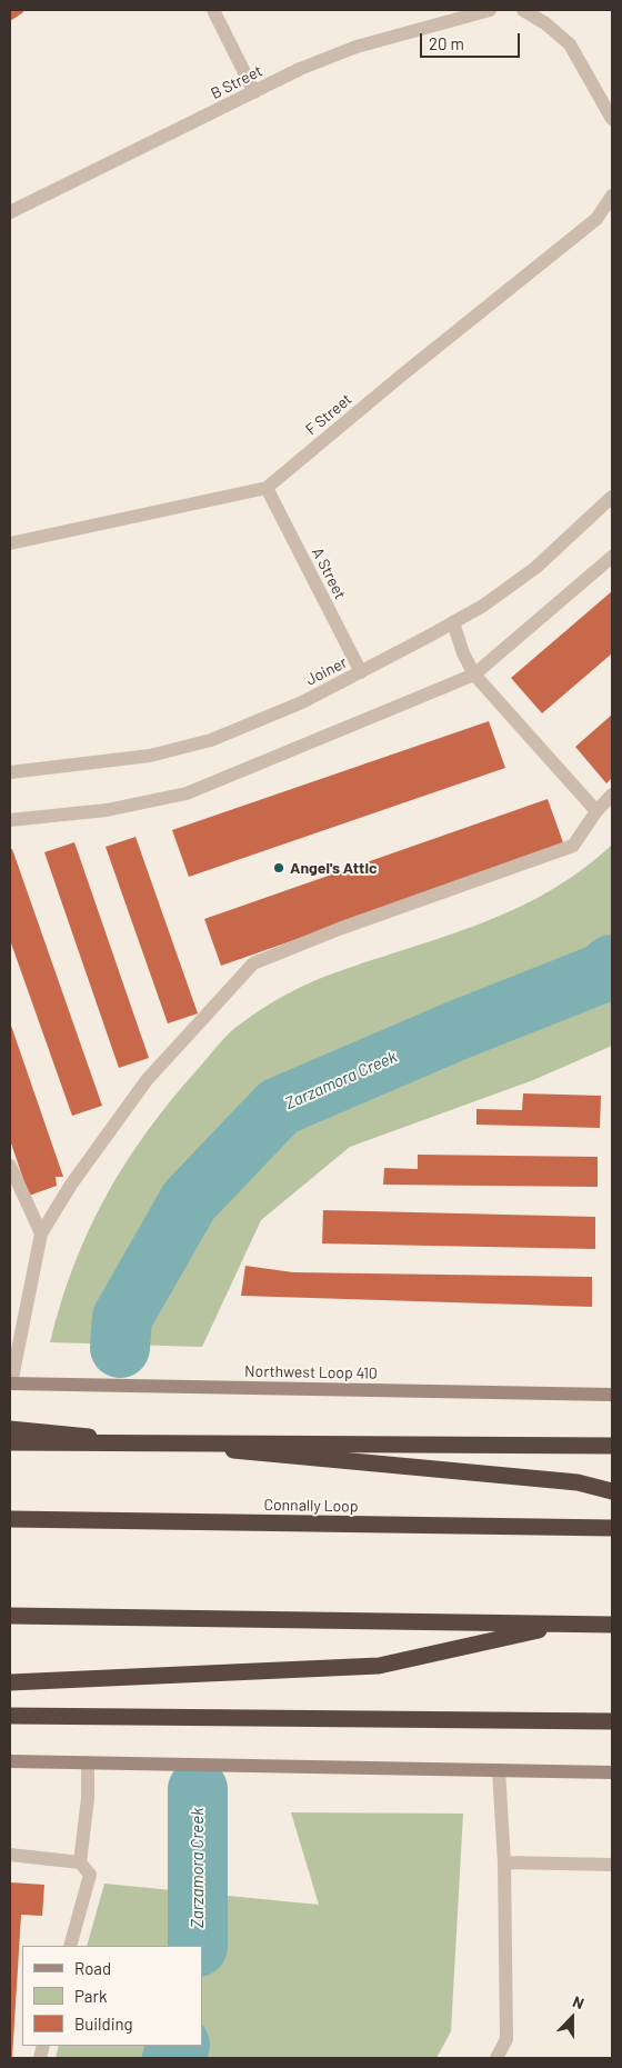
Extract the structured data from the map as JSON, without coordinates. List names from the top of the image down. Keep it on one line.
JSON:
{"streets":{"highway":["Connally Loop"],"main road":["Northwest Loop 410"],"street":["B Street","F Street","A Street","Joiner"]},"crossings":[["F Street","A Street"],["A Street","Joiner"]],"water":["Zarzamora Creek"],"places":["Angel's Attic"],"legend":["Road","Park","Building"],"scale_bar":"20 m","north":"top"}
